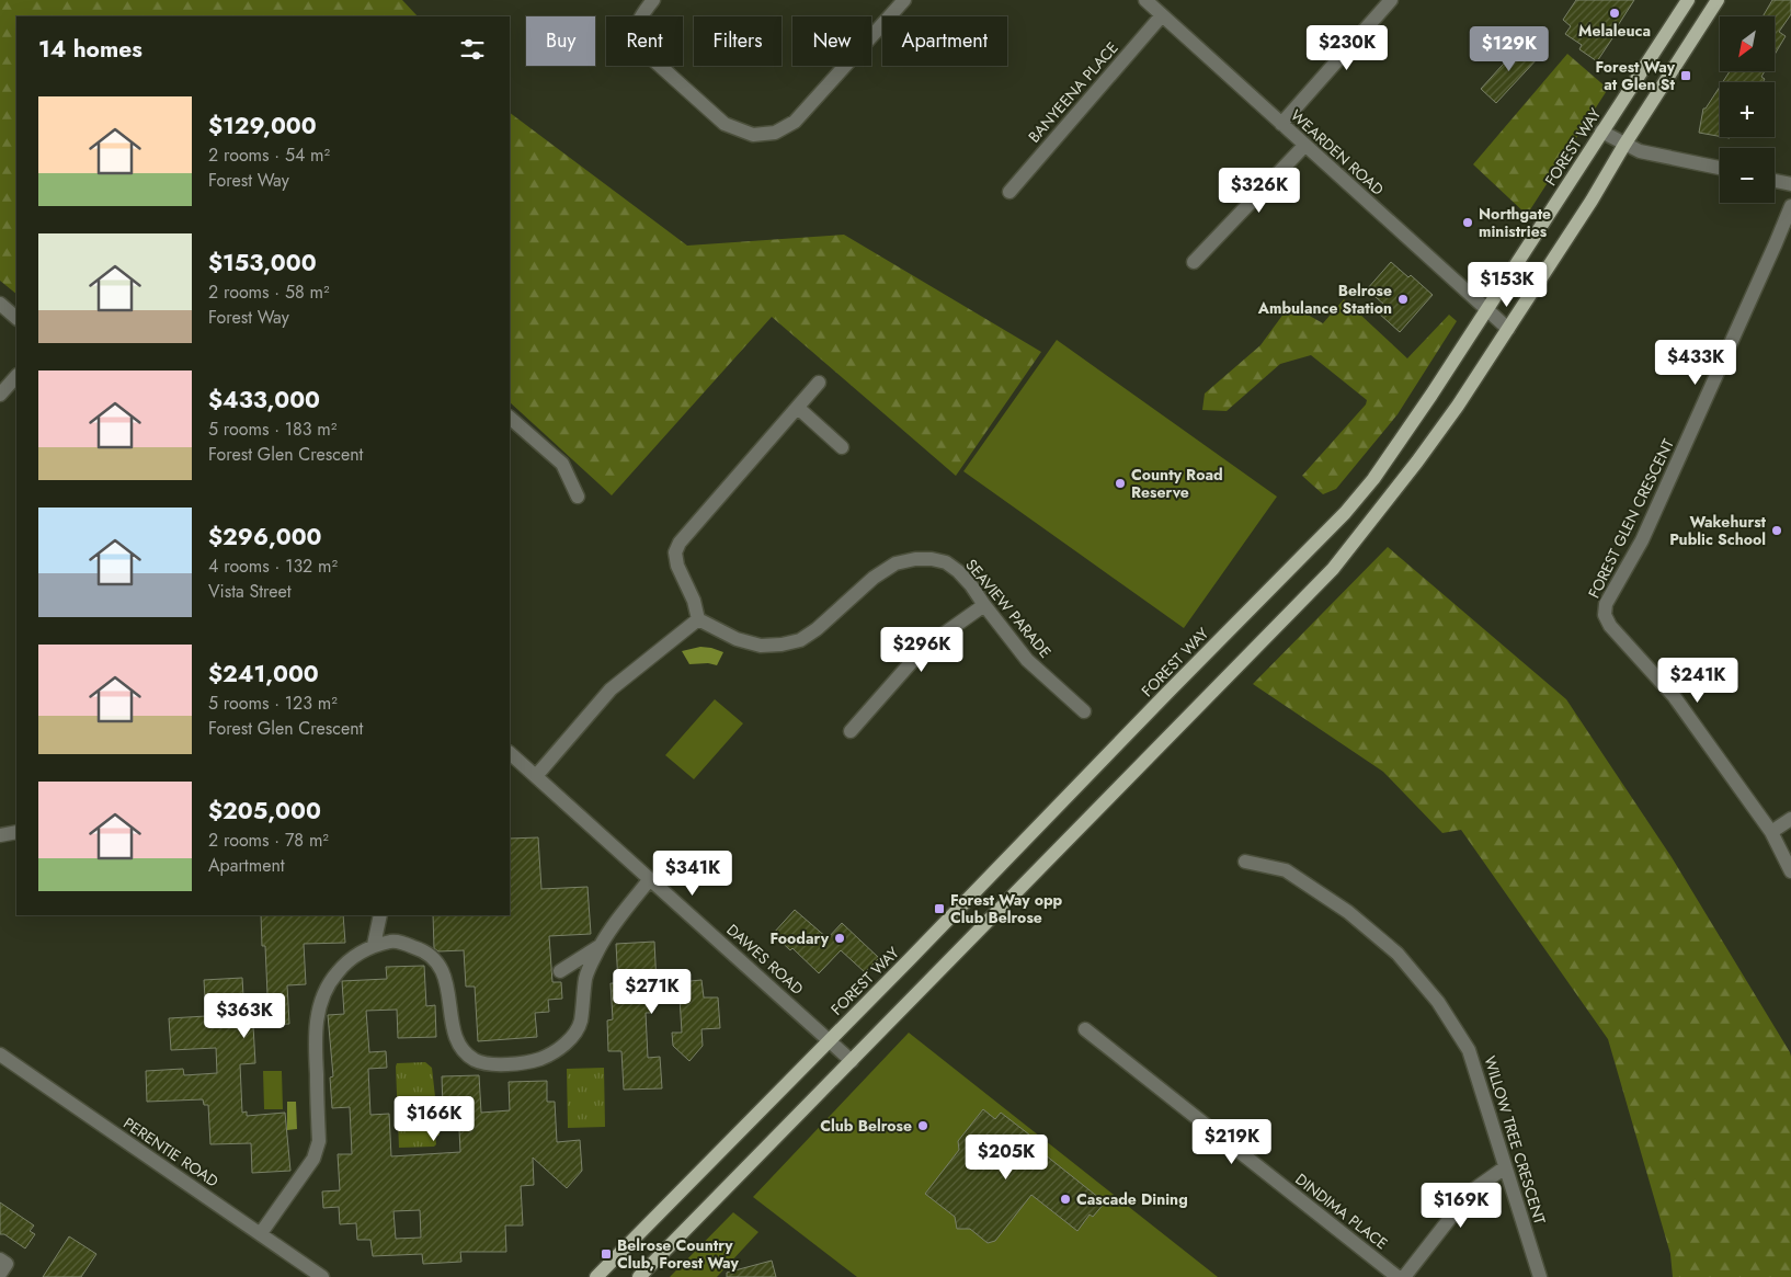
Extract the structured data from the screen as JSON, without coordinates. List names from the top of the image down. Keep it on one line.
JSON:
{"streets":{"main road":["FOREST WAY"],"street":["BANYEENA PLACE","WEARDEN ROAD","FOREST GLEN CRESCENT","SEAVIEW PARADE","DAWES ROAD","WILLOW TREE CRESCENT","PERENTIE ROAD","DINDIMA PLACE"]},"crossings":[["BANYEENA PLACE","WEARDEN ROAD"],["FOREST WAY","WEARDEN ROAD"],["FOREST WAY","DAWES ROAD"]],"places":{"other":["Melaleuca","Northgate ministries","Belrose Ambulance Station","County Road Reserve","Wakehurst Public School","Foodary","Club Belrose","Cascade Dining"],"transit":["Forest Way at Glen St","Forest Way opp Club Belrose","Belrose Country Club, Forest Way"]},"north":"bottom left","page":{"map_buttons":["+","−"],"chip":["Buy","Rent","Filters","New","Apartment"],"heading":"14 homes","price":["$230K","$129K","$326K","$153K","$433K","$296K","$241K","$341K","$271K","$363K","$166K","$219K","$205K","$169K"],"list":[{"name":"$129,000","note":"2 rooms · 54 m² · Forest Way"},{"name":"$153,000","note":"2 rooms · 58 m² · Forest Way"},{"name":"$433,000","note":"5 rooms · 183 m² · Forest Glen Crescent"},{"name":"$296,000","note":"4 rooms · 132 m² · Vista Street"},{"name":"$241,000","note":"5 rooms · 123 m² · Forest Glen Crescent"},{"name":"$205,000","note":"2 rooms · 78 m² · Apartment"}]}}
